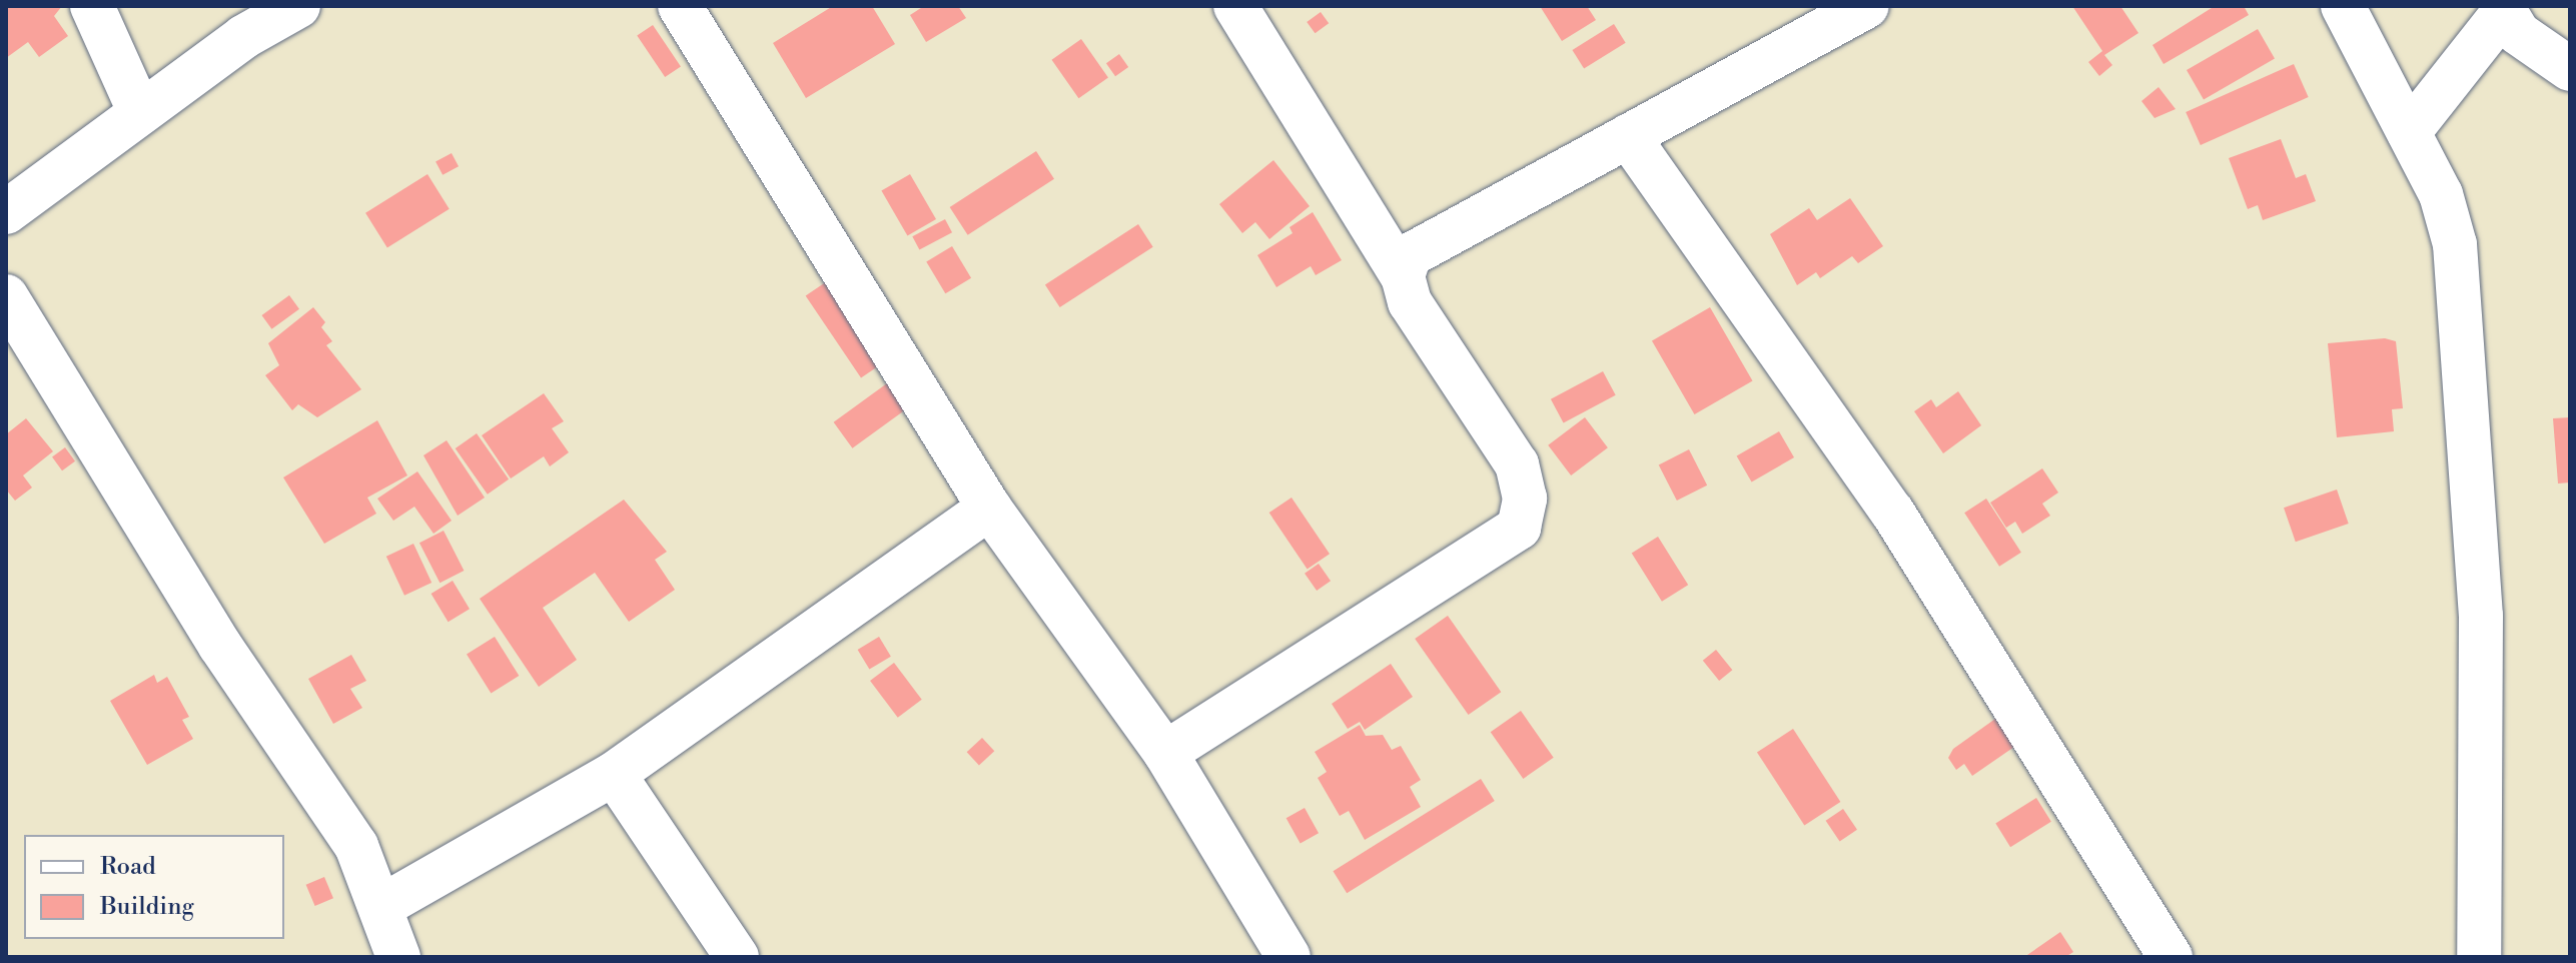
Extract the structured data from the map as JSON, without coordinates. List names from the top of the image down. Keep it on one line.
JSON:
{"legend":["Road","Building"]}
